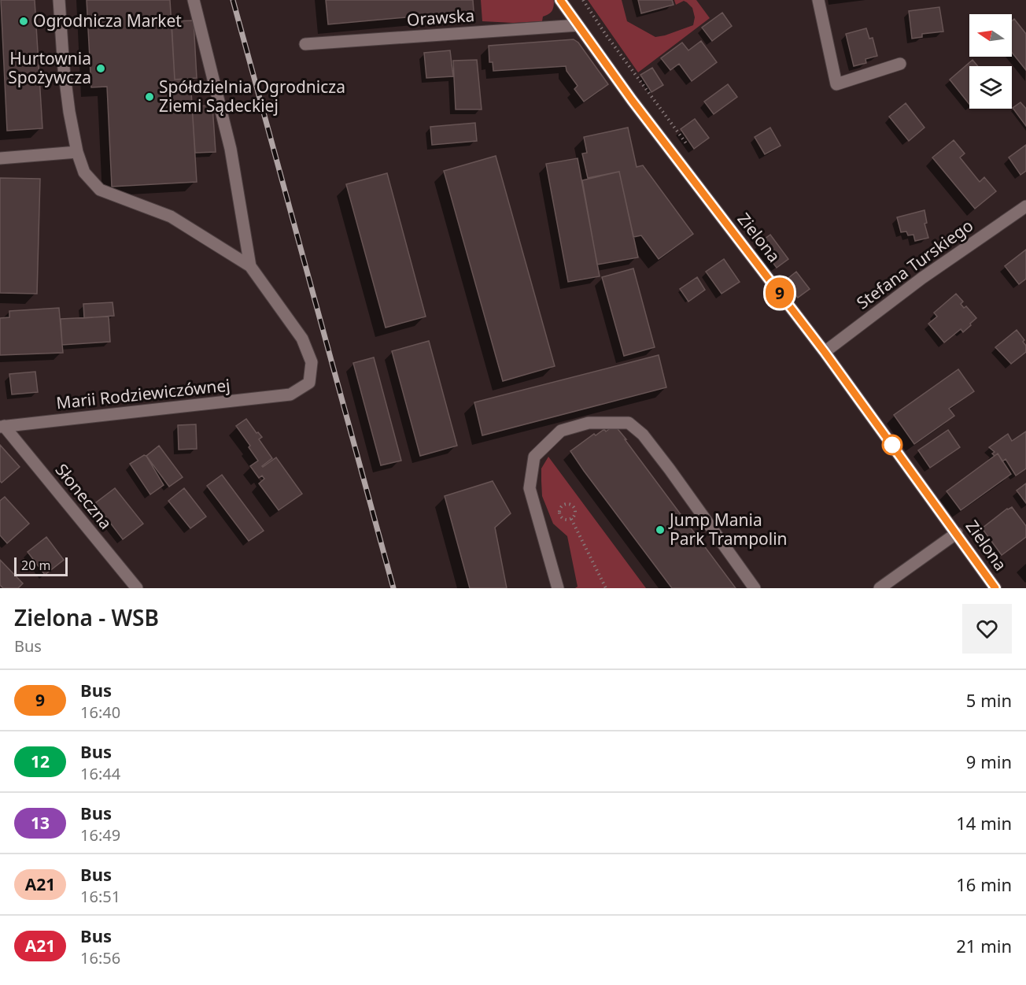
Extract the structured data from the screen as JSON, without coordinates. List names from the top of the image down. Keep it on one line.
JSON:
{"streets":{"street":["Orawska","Zielona","Stefana Turskiego","Marii Rodziewiczównej","Słoneczna"]},"crossings":[["Orawska","Zielona"],["Zielona","Stefana Turskiego"],["Marii Rodziewiczównej","Słoneczna"]],"places":["Ogrodnicza Market","Hurtownia Spożywcza","Spółdzielnia Ogrodnicza Ziemi Sądeckiej","Jump Mania Park Trampolin"],"lines":["bus line 9"],"scale_bar":"20 m","north":"left","page":{"on_map":"9","scale":"20 m","heading":["Zielona - WSB","Bus"],"list":[{"mark":"9","name":"Bus","note":"16:40","value":"5 min"},{"mark":"12","name":"Bus","note":"16:44","value":"9 min"},{"mark":"13","name":"Bus","note":"16:49","value":"14 min"},{"mark":"A21","name":"Bus","note":"16:51","value":"16 min"},{"mark":"A21","name":"Bus","note":"16:56","value":"21 min"}]}}
